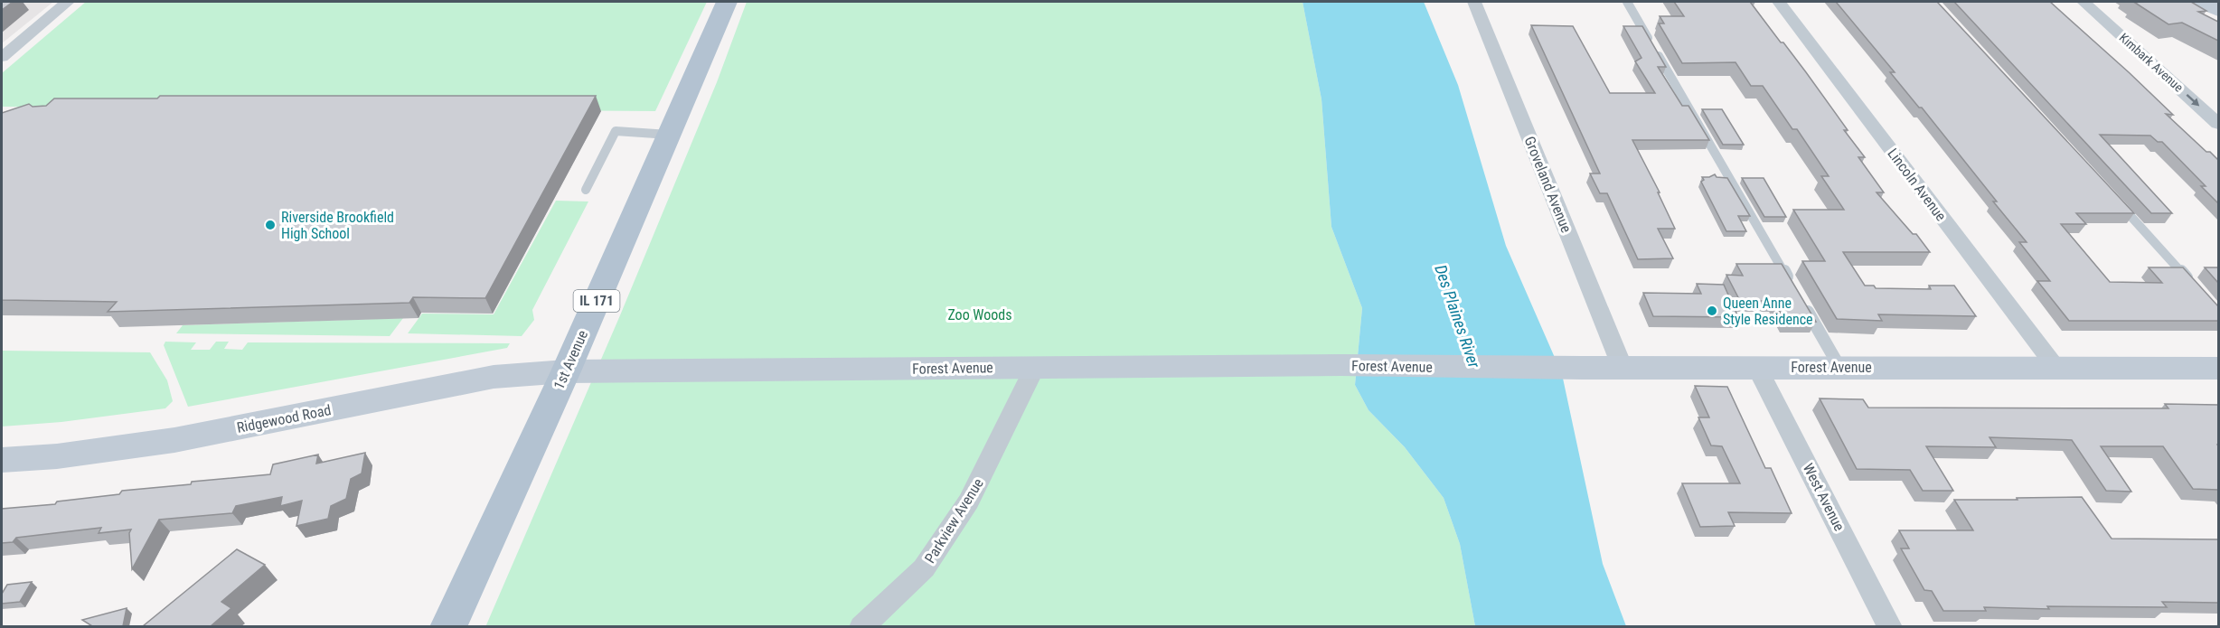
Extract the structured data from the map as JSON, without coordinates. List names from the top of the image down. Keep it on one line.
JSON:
{"streets":{"main road":["IL 171","1st Avenue"],"street":["Kimbark Avenue","Groveland Avenue","Lincoln Avenue","Forest Avenue","Ridgewood Road","West Avenue","Parkview Avenue"]},"crossings":[["Groveland Avenue","Forest Avenue"],["Lincoln Avenue","Forest Avenue"],["1st Avenue","Forest Avenue"],["1st Avenue","Ridgewood Road"],["Forest Avenue","Ridgewood Road"],["Forest Avenue","West Avenue"],["Forest Avenue","Parkview Avenue"]],"one_way":["Kimbark Avenue"],"water":["Des Plaines River"],"parks":["Zoo Woods"],"places":["Riverside Brookfield High School","Queen Anne Style Residence"]}
